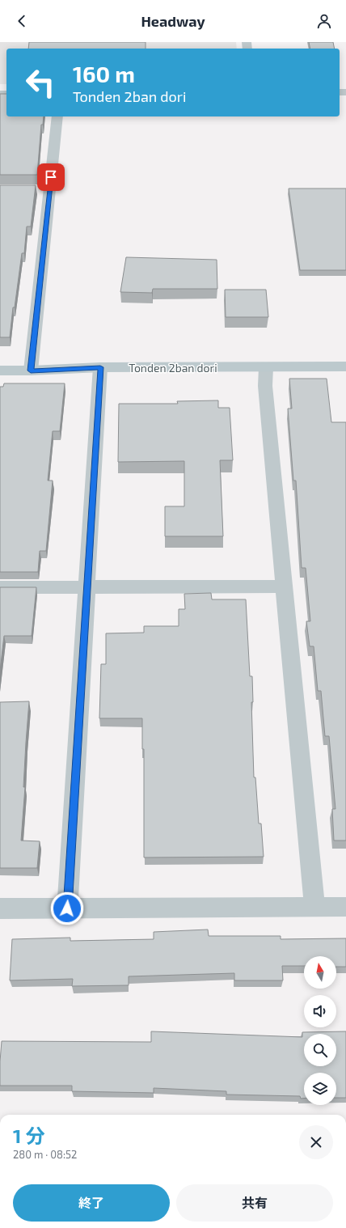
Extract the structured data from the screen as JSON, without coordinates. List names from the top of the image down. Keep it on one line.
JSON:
{"streets":{"street":["Tonden 2ban dori"]},"north":"top","page":{"header":"Headway","turn":["160 m","Tonden 2ban dori"],"heading":["1 分","280 m · 08:52"],"buttons":["終了","共有"]}}
